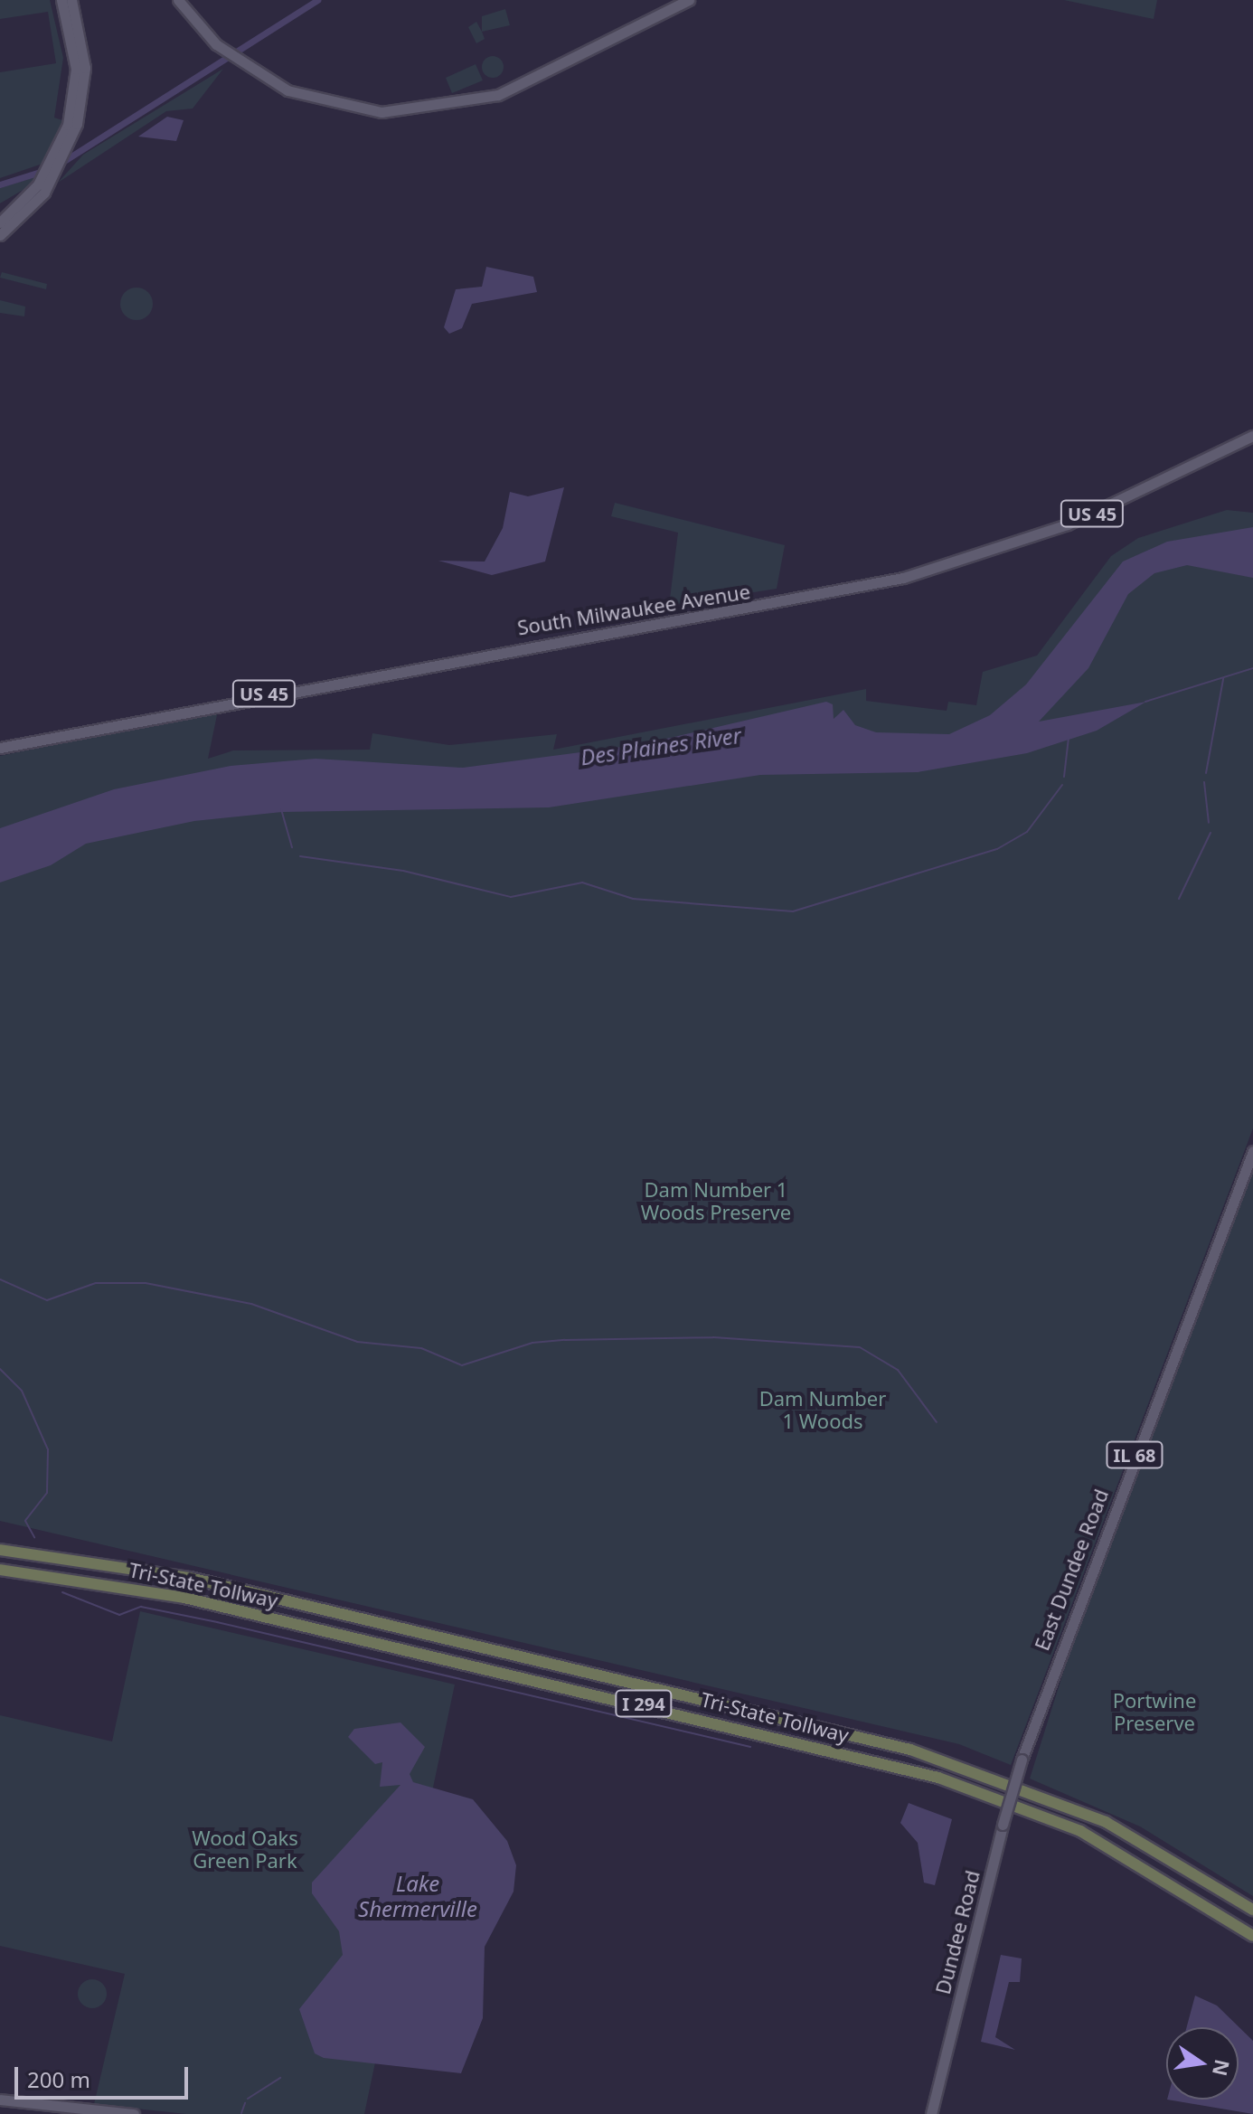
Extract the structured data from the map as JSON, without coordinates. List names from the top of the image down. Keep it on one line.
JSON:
{"streets":{"highway":["Tri-State Tollway","I 294"],"main road":["US 45","South Milwaukee Avenue","IL 68","East Dundee Road","Dundee Road"]},"crossings":[["East Dundee Road","Dundee Road"]],"water":["Des Plaines River","Lake Shermerville"],"parks":["Dam Number 1 Woods Preserve","Dam Number 1 Woods","Portwine Preserve","Wood Oaks Green Park"],"scale_bar":"200 m","north":"right"}
